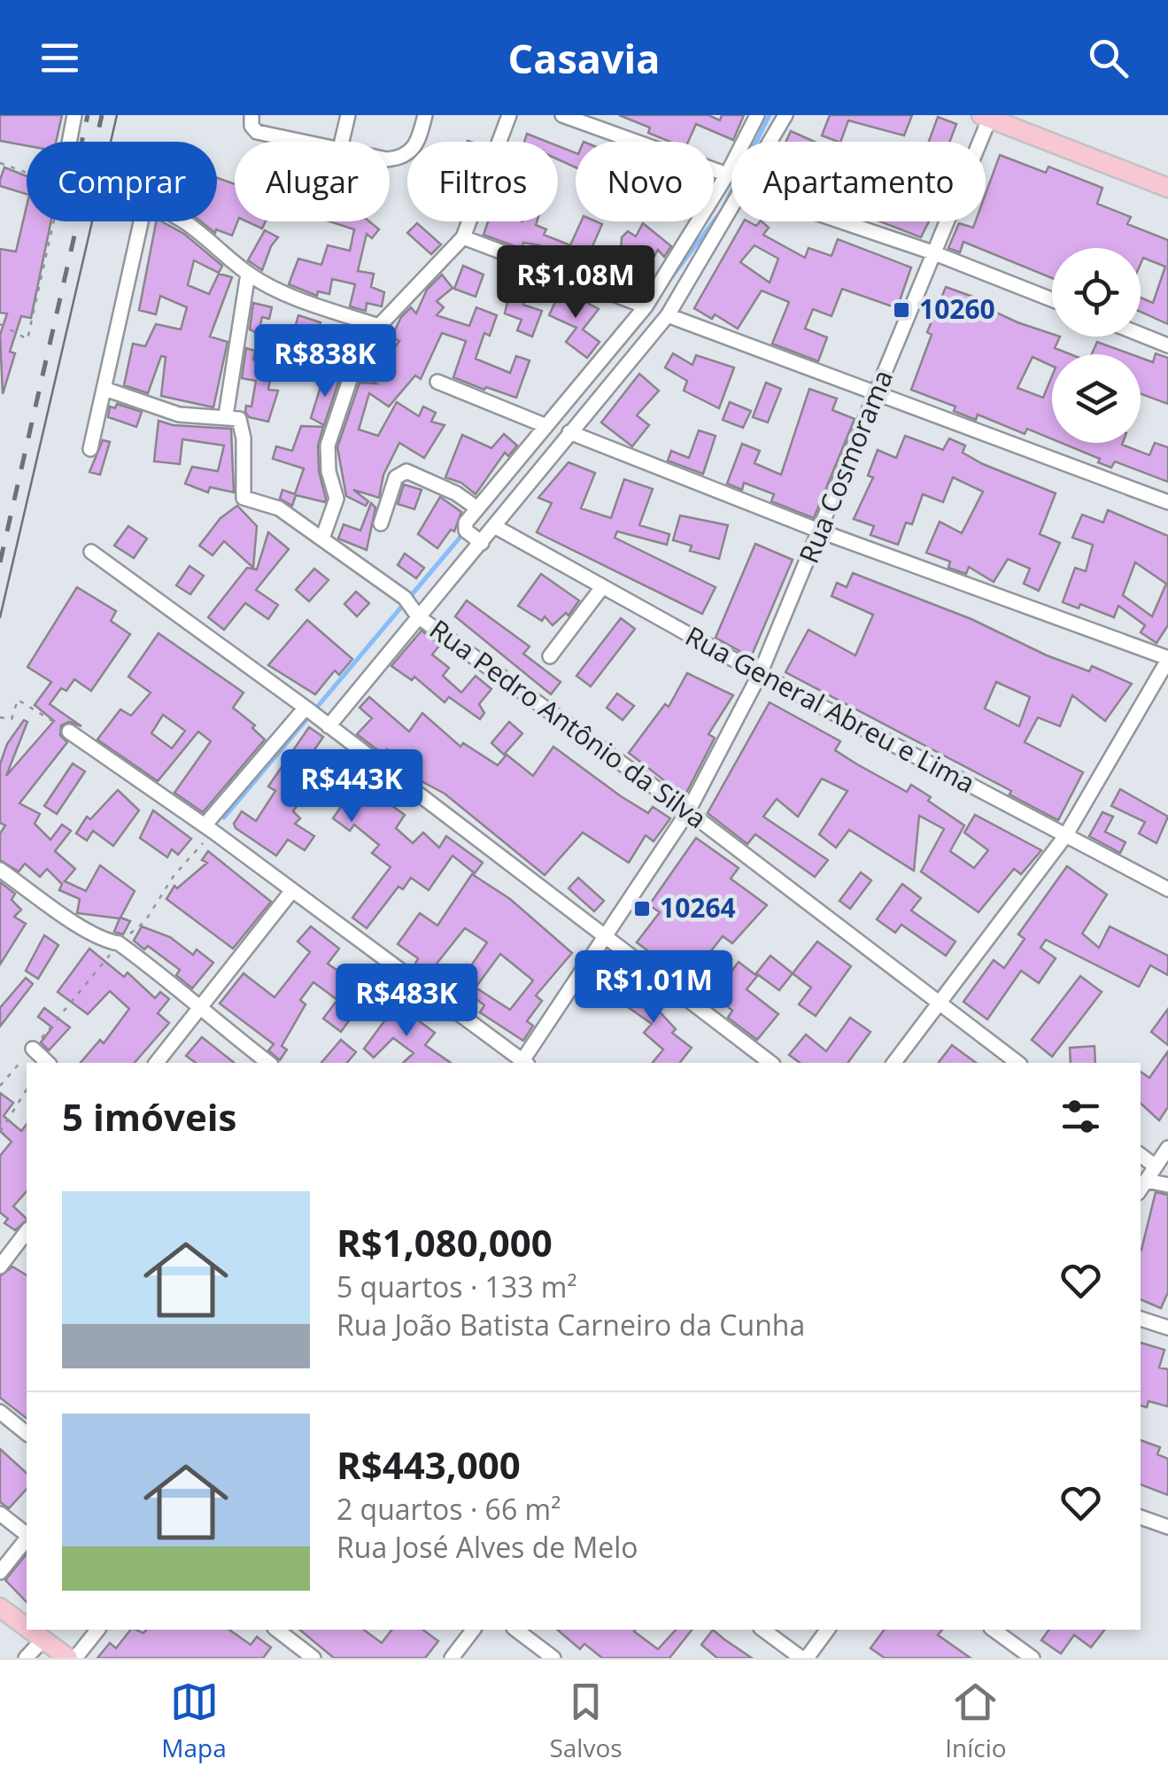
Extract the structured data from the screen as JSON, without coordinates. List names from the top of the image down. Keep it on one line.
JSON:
{"streets":{"street":["Rua Cosmorama","Rua General Abreu e Lima","Rua Pedro Antônio da Silva"]},"crossings":[["Rua Cosmorama","Rua General Abreu e Lima"],["Rua Cosmorama","Rua Pedro Antônio da Silva"]],"places":{"transit":["10260","10264"]},"page":{"header":"Casavia","chip":["Comprar","Alugar","Filtros","Novo","Apartamento"],"price":["R$1.08M","R$838K","R$443K","R$1.01M","R$483K"],"heading":"5 imóveis","list":[{"name":"R$1,080,000","note":"5 quartos · 133 m² · Rua João Batista Carneiro da Cunha"},{"name":"R$443,000","note":"2 quartos · 66 m² · Rua José Alves de Melo"}],"tabs":["Mapa","Salvos","Início"]}}
